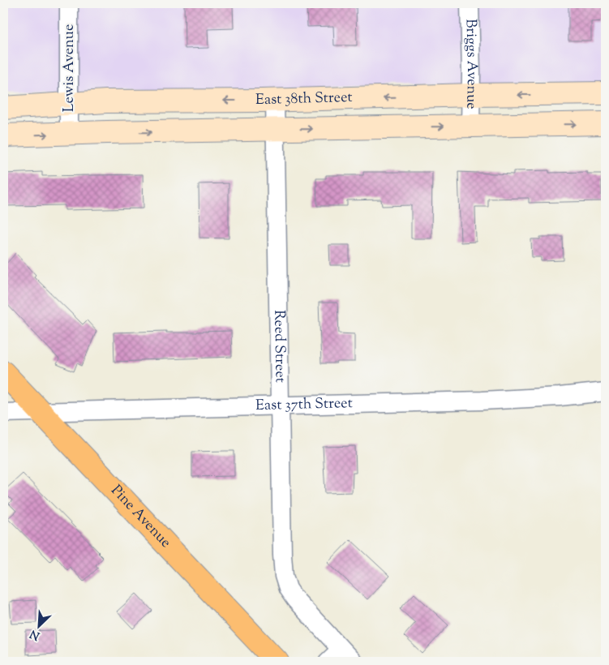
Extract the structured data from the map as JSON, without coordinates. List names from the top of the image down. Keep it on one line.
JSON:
{"streets":{"main road":["East 38th Street","Pine Avenue"],"street":["Briggs Avenue","Lewis Avenue","Reed Street","East 37th Street"]},"crossings":[["Briggs Avenue","East 38th Street"],["Lewis Avenue","East 38th Street"],["East 38th Street","Reed Street"],["Reed Street","East 37th Street"],["East 37th Street","Pine Avenue"]],"north":"bottom left"}
